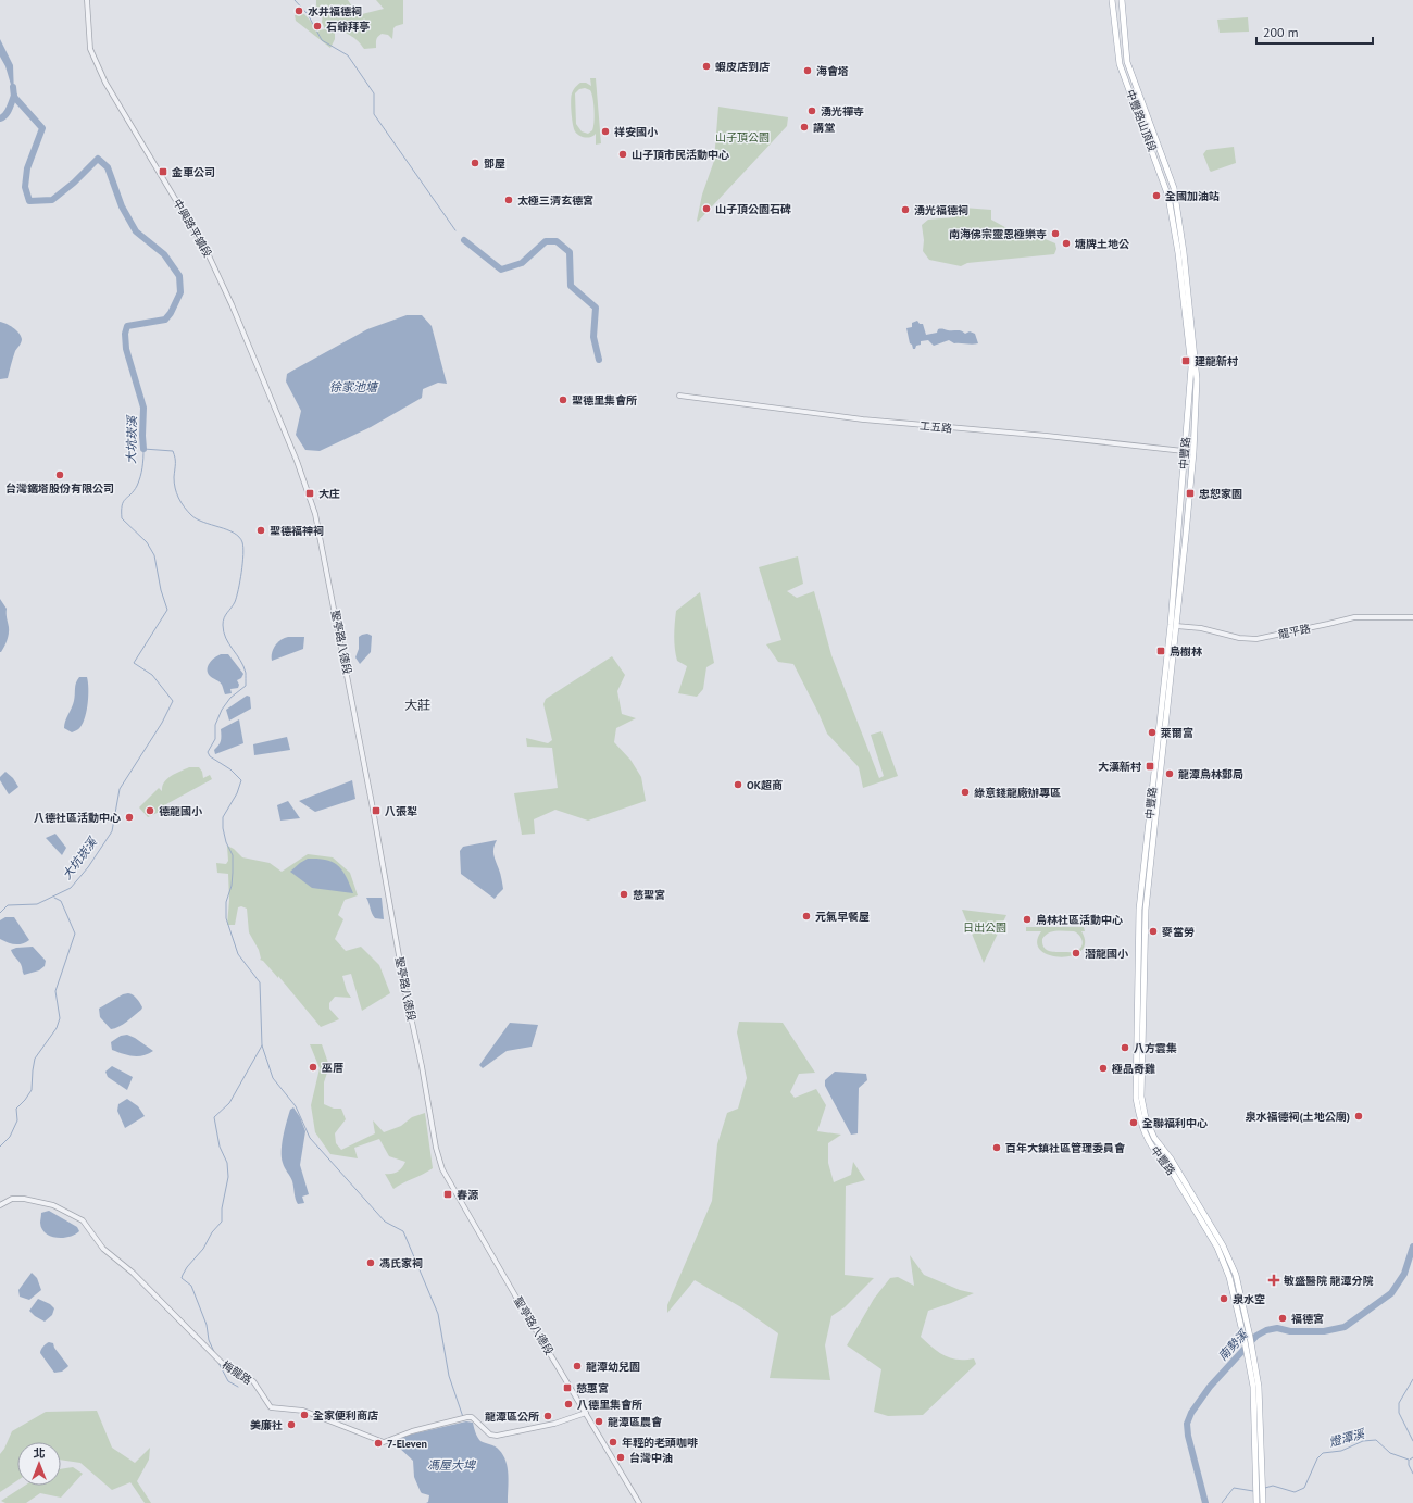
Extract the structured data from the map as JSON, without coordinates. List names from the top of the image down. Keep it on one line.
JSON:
{"streets":{"main road":["中豐路山頂段","中豐路"],"street":["中興路平鎮段","工五路","龍平路","聖亭路八德段","梅龍路"]},"crossings":[["中豐路山頂段","中豐路"],["中興路平鎮段","聖亭路八德段"],["工五路","中豐路"],["中豐路","龍平路"],["聖亭路八德段","梅龍路"]],"districts":["大莊"],"water":["徐家池塘","大坑崁溪","南勢溪","燈潭溪","馮屋大埤"],"parks":["山子頂公園","日出公園"],"places":{"other":["水井福德祠","石爺拜亭","蝦皮店到店","海會塔","湧光禪寺","講堂","祥安國小","山子頂市民活動中心","鄧屋","全國加油站","太極三清玄德宮","山子頂公園石碑","湧光福德祠","南海佛宗靈恩極樂寺","塘牌土地公","聖德里集會所","台灣鐵塔股份有限公司","聖德福神祠","萊爾富","龍潭烏林郵局","OK超商","綠意錢龍廠辦專區","德龍國小","八德社區活動中心","慈聖宮","元氣早餐屋","烏林社區活動中心","麥當勞","潛龍國小","八方雲集","巫厝","極品奇雞","泉水福德祠(土地公廟)","全聯福利中心","百年大鎮社區管理委員會","馮氏家祠","泉水空","福德宮","龍潭幼兒園","八德里集會所","全家便利商店","龍潭區公所","龍潭區農會","美廉社","年輕的老頭咖啡","7-Eleven","台灣中油"],"transit":["金車公司","建龍新村","大庄","忠恕家園","烏樹林","大漢新村","八張犁","春源","慈惠宮"],"health":["敏盛醫院 龍潭分院"]},"scale_bar":"200 m","north":"top"}
